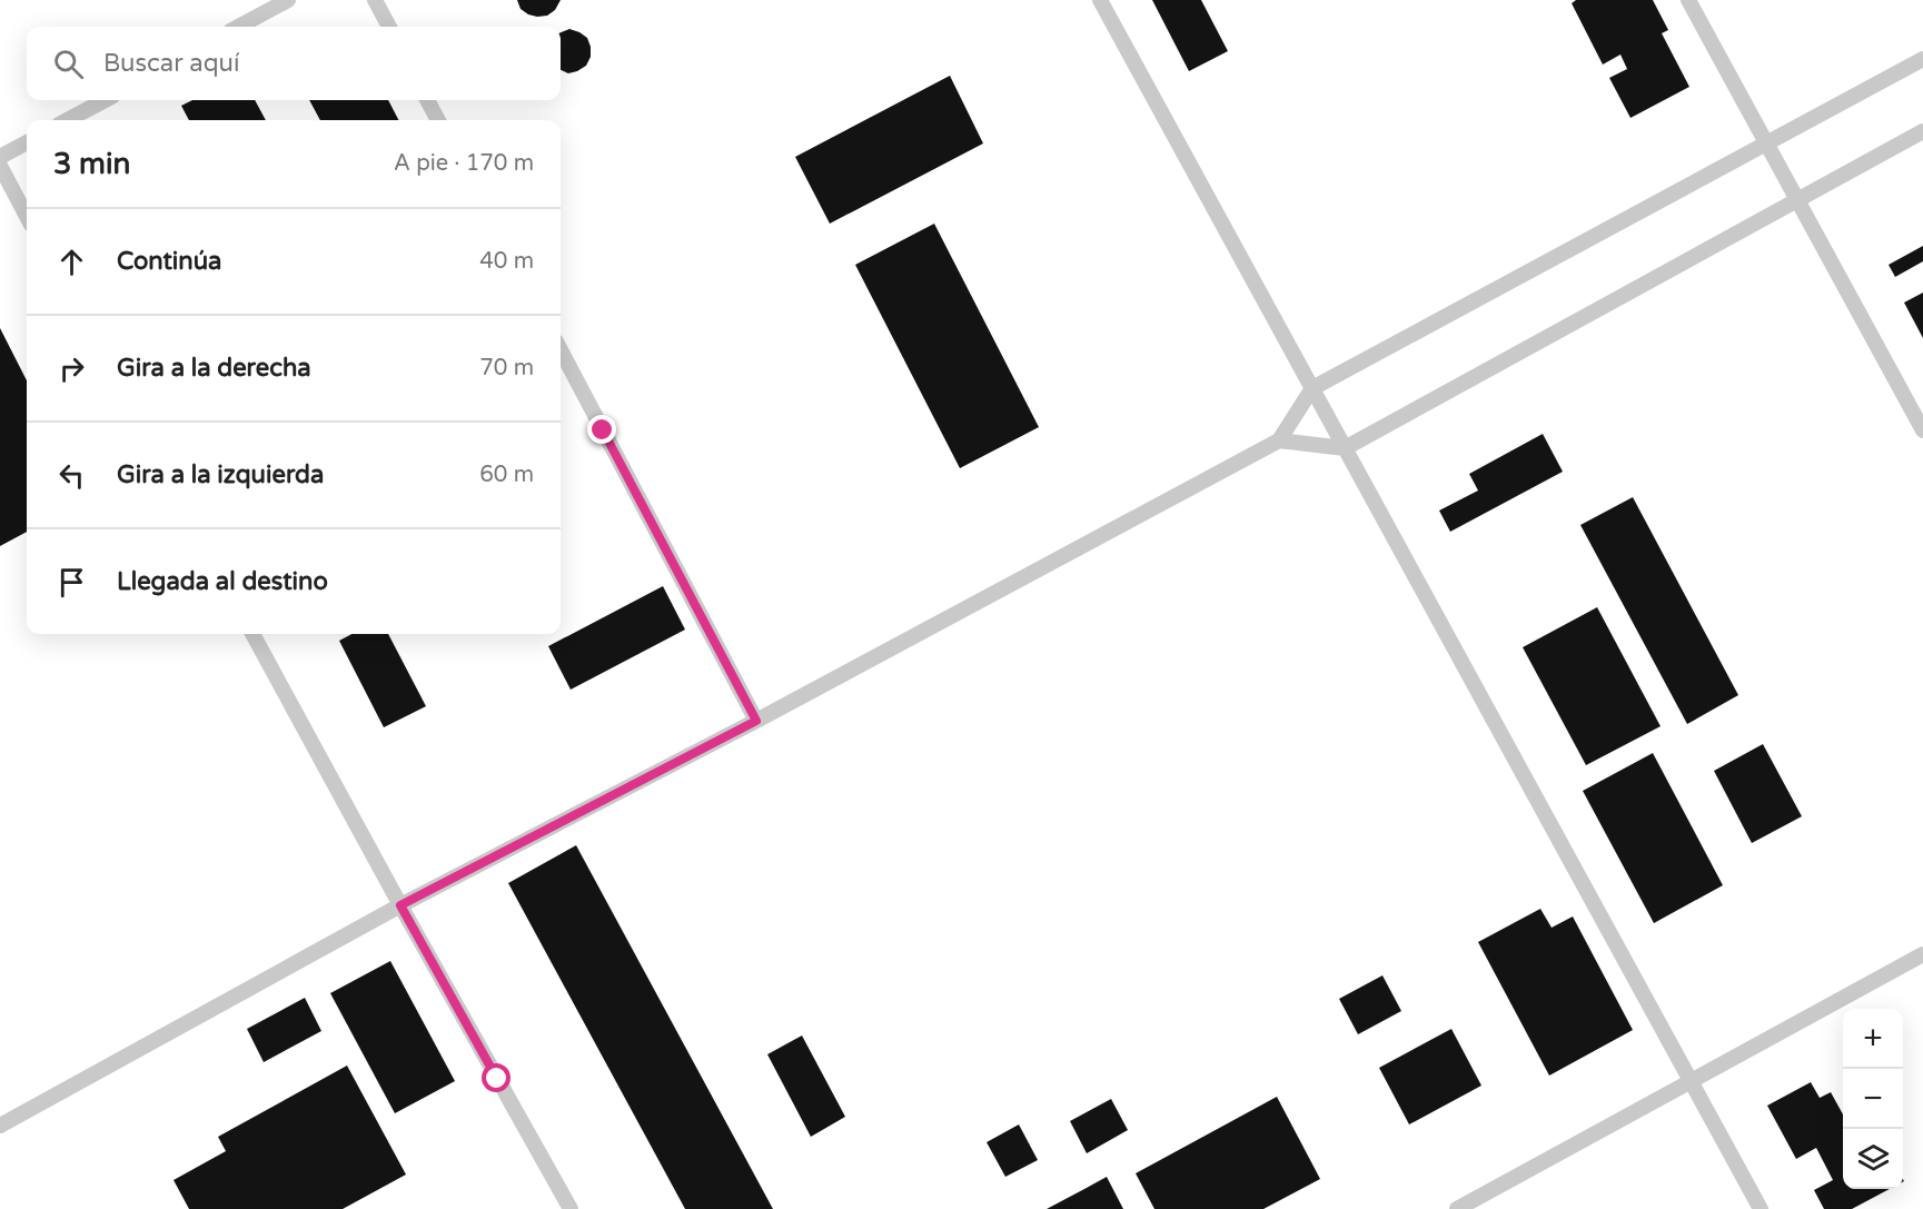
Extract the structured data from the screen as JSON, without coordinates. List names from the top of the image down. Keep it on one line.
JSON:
{"page":{"search":"Buscar aquí","heading":["3 min","A pie · 170 m"],"list":[["Continúa","40 m"],["Gira a la derecha","70 m"],["Gira a la izquierda","60 m"],"Llegada al destino"],"map_buttons":["+","−"]}}
